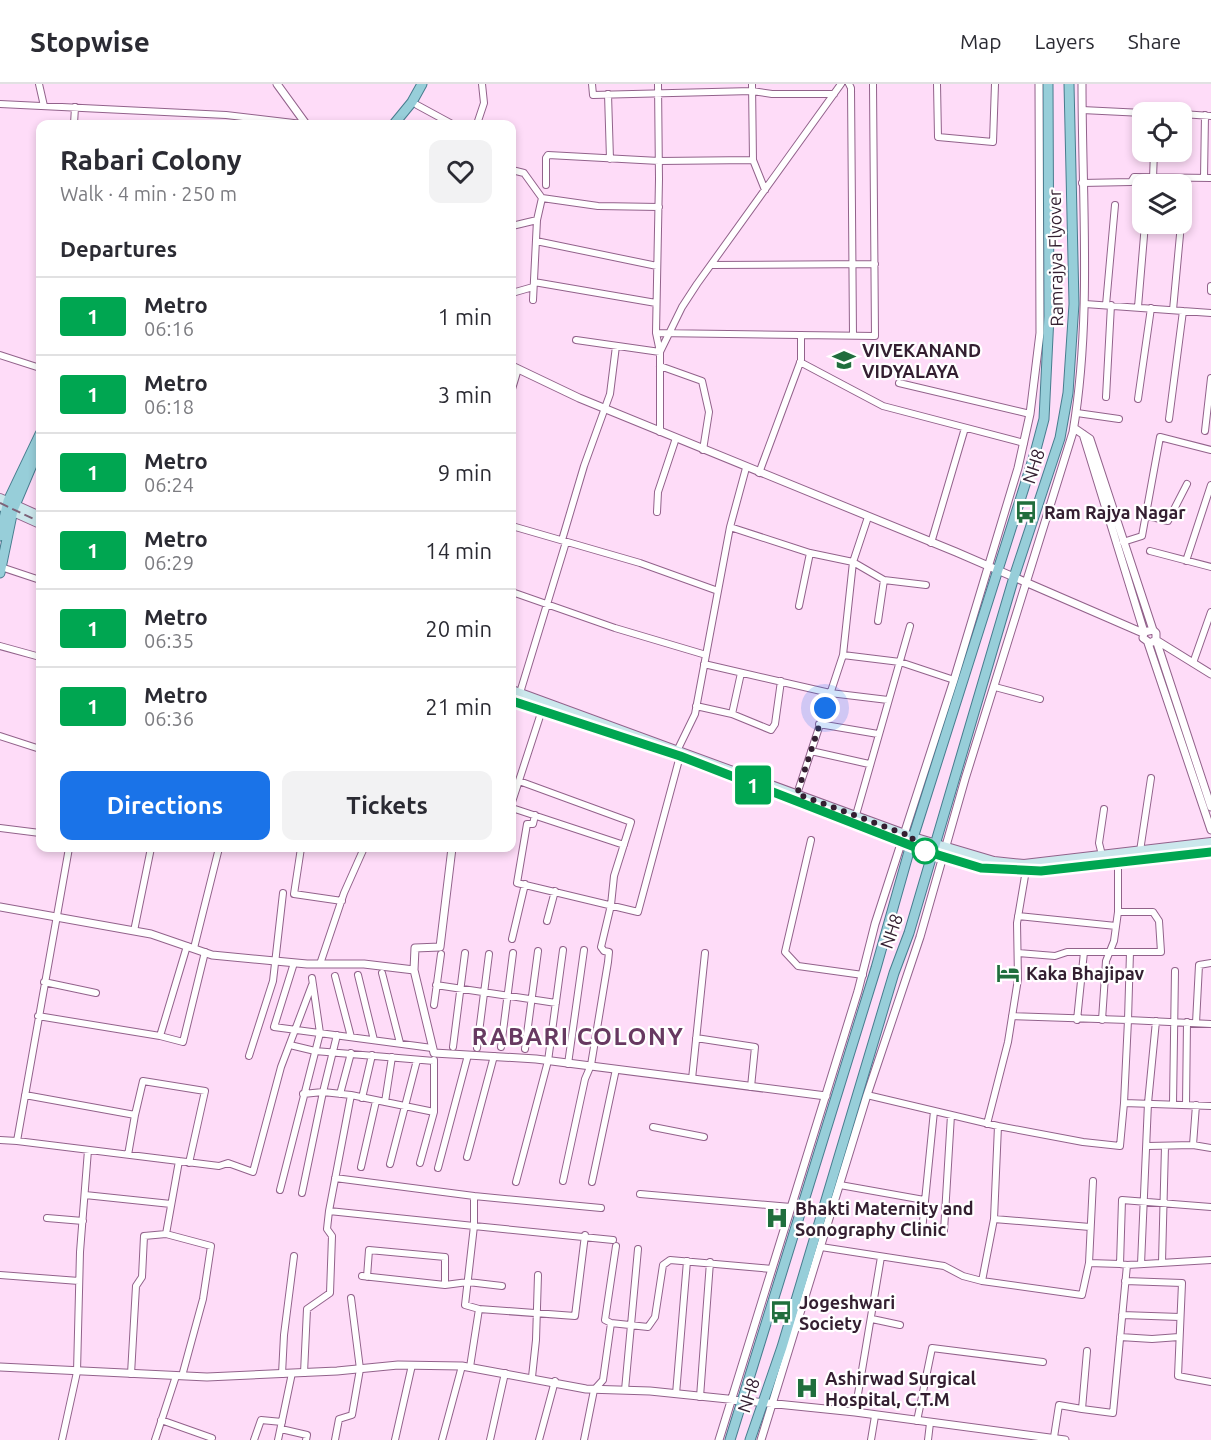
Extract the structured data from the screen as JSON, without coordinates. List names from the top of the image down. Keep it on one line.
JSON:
{"streets":{"main road":["Ramrajya Flyover","NH8"]},"crossings":[["Ramrajya Flyover","NH8"]],"districts":["RABARI COLONY"],"places":{"school or university":["VIVEKANAND VIDYALAYA"],"bus stop":["Ram Rajya Nagar","Jogeshwari Society"],"hotel":["Kaka Bhajipav"],"hospital":["Bhakti Maternity and Sonography Clinic","Ashirwad Surgical Hospital, C.T.M"]},"lines":["metro line 1"],"page":{"header":"Stopwise","nav":["Map","Layers","Share"],"on_map":"1","heading":[["Rabari Colony","Walk · 4 min · 250 m"],"Departures"],"list":[{"mark":"1","name":"Metro","note":"06:16","value":"1 min"},{"mark":"1","name":"Metro","note":"06:18","value":"3 min"},{"mark":"1","name":"Metro","note":"06:24","value":"9 min"},{"mark":"1","name":"Metro","note":"06:29","value":"14 min"},{"mark":"1","name":"Metro","note":"06:35","value":"20 min"},{"mark":"1","name":"Metro","note":"06:36","value":"21 min"}],"buttons":["Directions","Tickets"]}}
